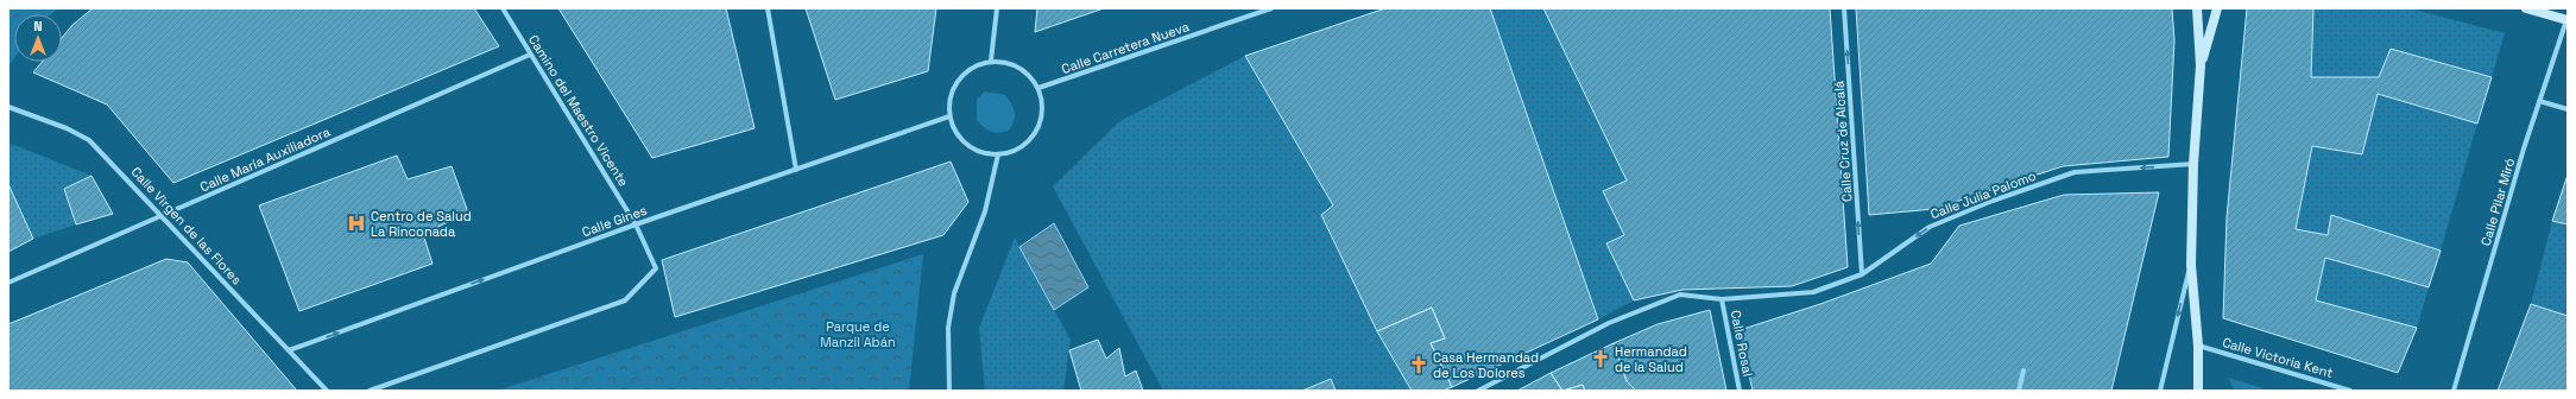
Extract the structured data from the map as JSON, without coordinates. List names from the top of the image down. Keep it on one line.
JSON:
{"streets":{"street":["Calle Carretera Nueva","Camino del Maestro Vicente","Calle Cruz de Alcalá","Calle María Auxiliadora","Calle Julia Palomo","Calle Pilar Miró","Calle Gines","Calle Virgen de las Flores","Calle Rosal","Calle Victoria Kent"]},"crossings":[["Calle Carretera Nueva","Calle Gines"],["Camino del Maestro Vicente","Calle María Auxiliadora"],["Camino del Maestro Vicente","Calle Gines"],["Calle Cruz de Alcalá","Calle Julia Palomo"],["Calle María Auxiliadora","Calle Virgen de las Flores"],["Calle Julia Palomo","Calle Rosal"],["Calle Gines","Calle Virgen de las Flores"]],"one_way":["Calle Cruz de Alcalá","Calle Julia Palomo","Calle Gines"],"parks":["Parque de Manzil Abán"],"places":{"hospital":["Centro de Salud La Rinconada"],"church":["Hermandad de la Salud","Casa Hermandad de Los Dolores"]},"north":"top"}
